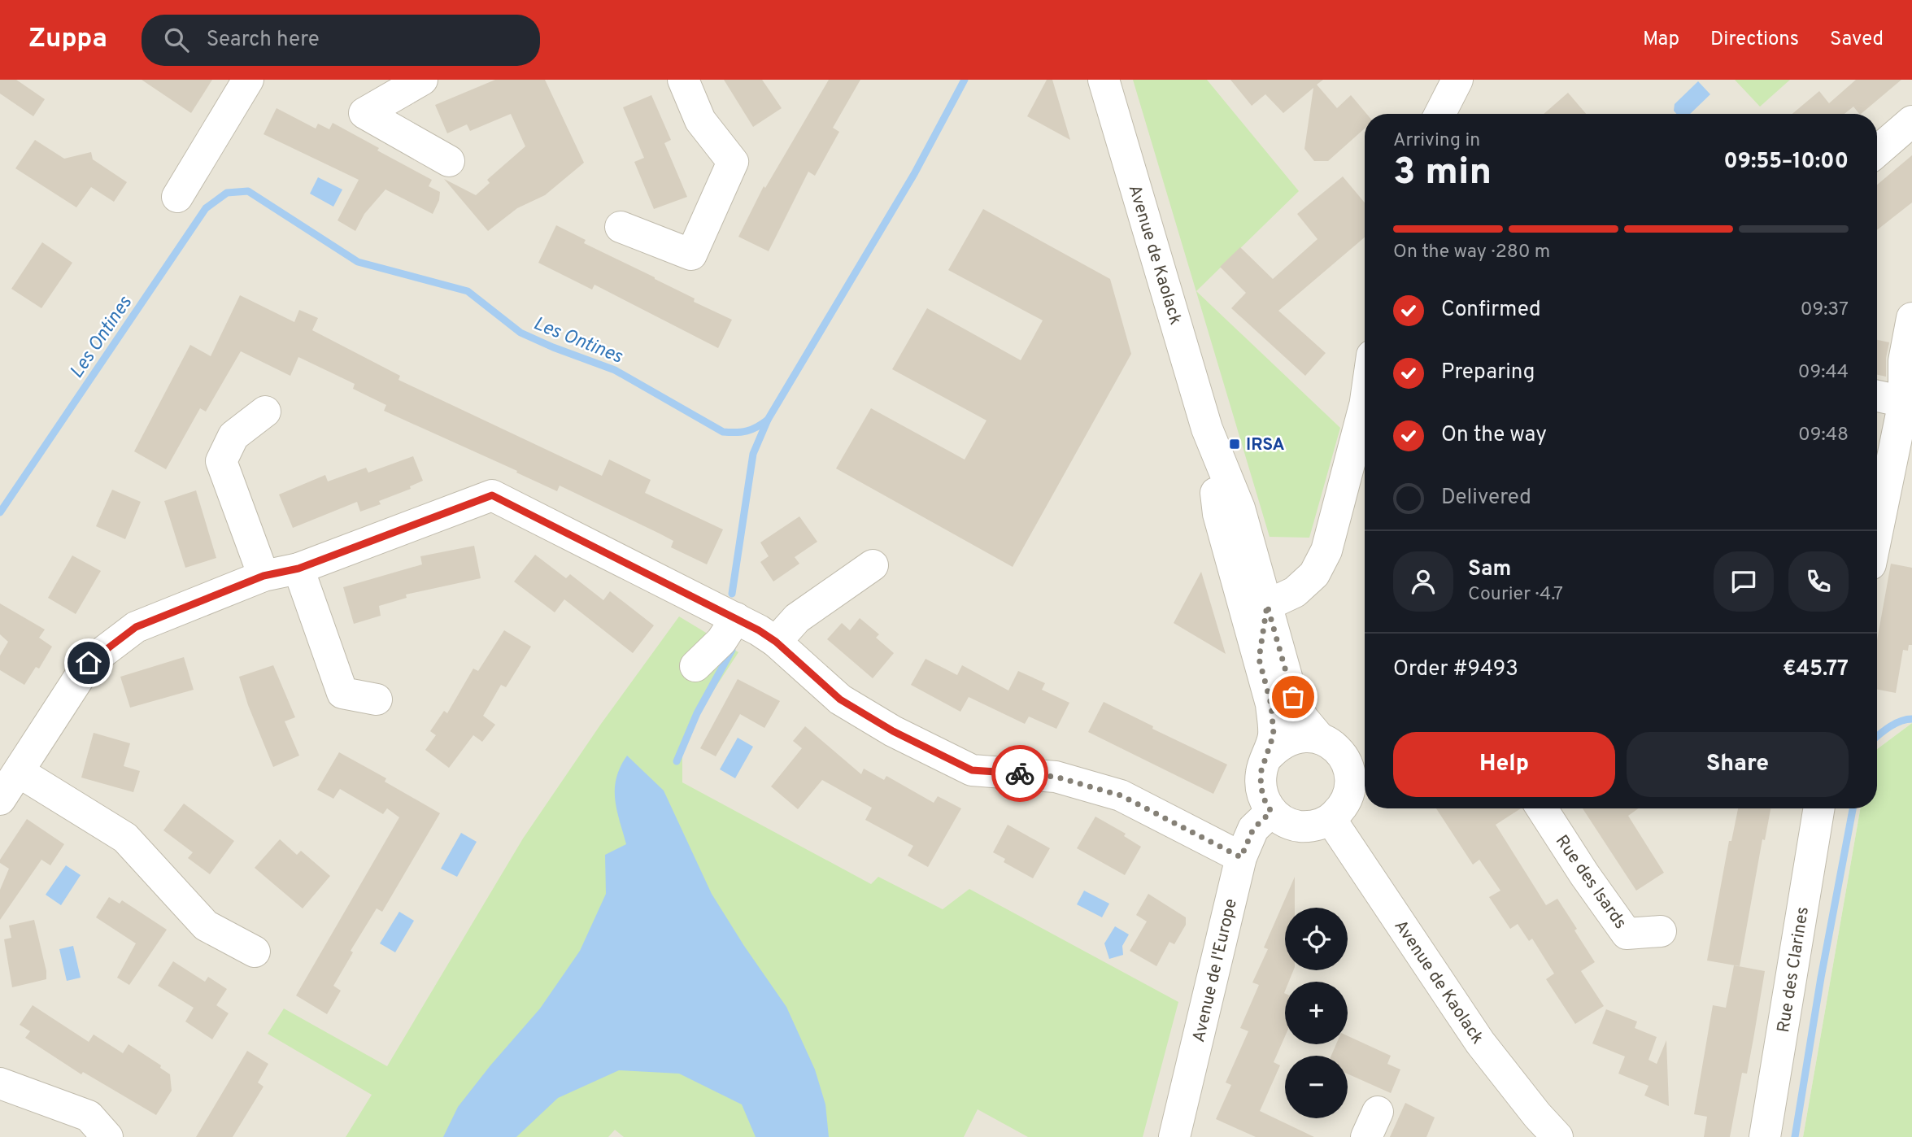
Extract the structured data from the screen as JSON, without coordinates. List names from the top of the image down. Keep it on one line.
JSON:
{"streets":{"street":["Avenue de Kaolack","Rue des Isards","Rue des Clarines","Avenue de l'Europe"]},"crossings":[["Avenue de Kaolack","Avenue de l'Europe"]],"water":["Les Ontines"],"places":{"transit":["IRSA"]},"page":{"header":"Zuppa","search":"Search here","nav":["Map","Directions","Saved"],"heading":["3 min","Arriving in","09:55–10:00"],"panel":["Sam","Courier · 4.7","Order #9493","€45.77"],"bar":"On the way · 280 m","list":[["Confirmed","09:37"],["Preparing","09:44"],["On the way","09:48"],"Delivered"],"buttons":["Help","Share"],"map_buttons":["+","−"]}}
